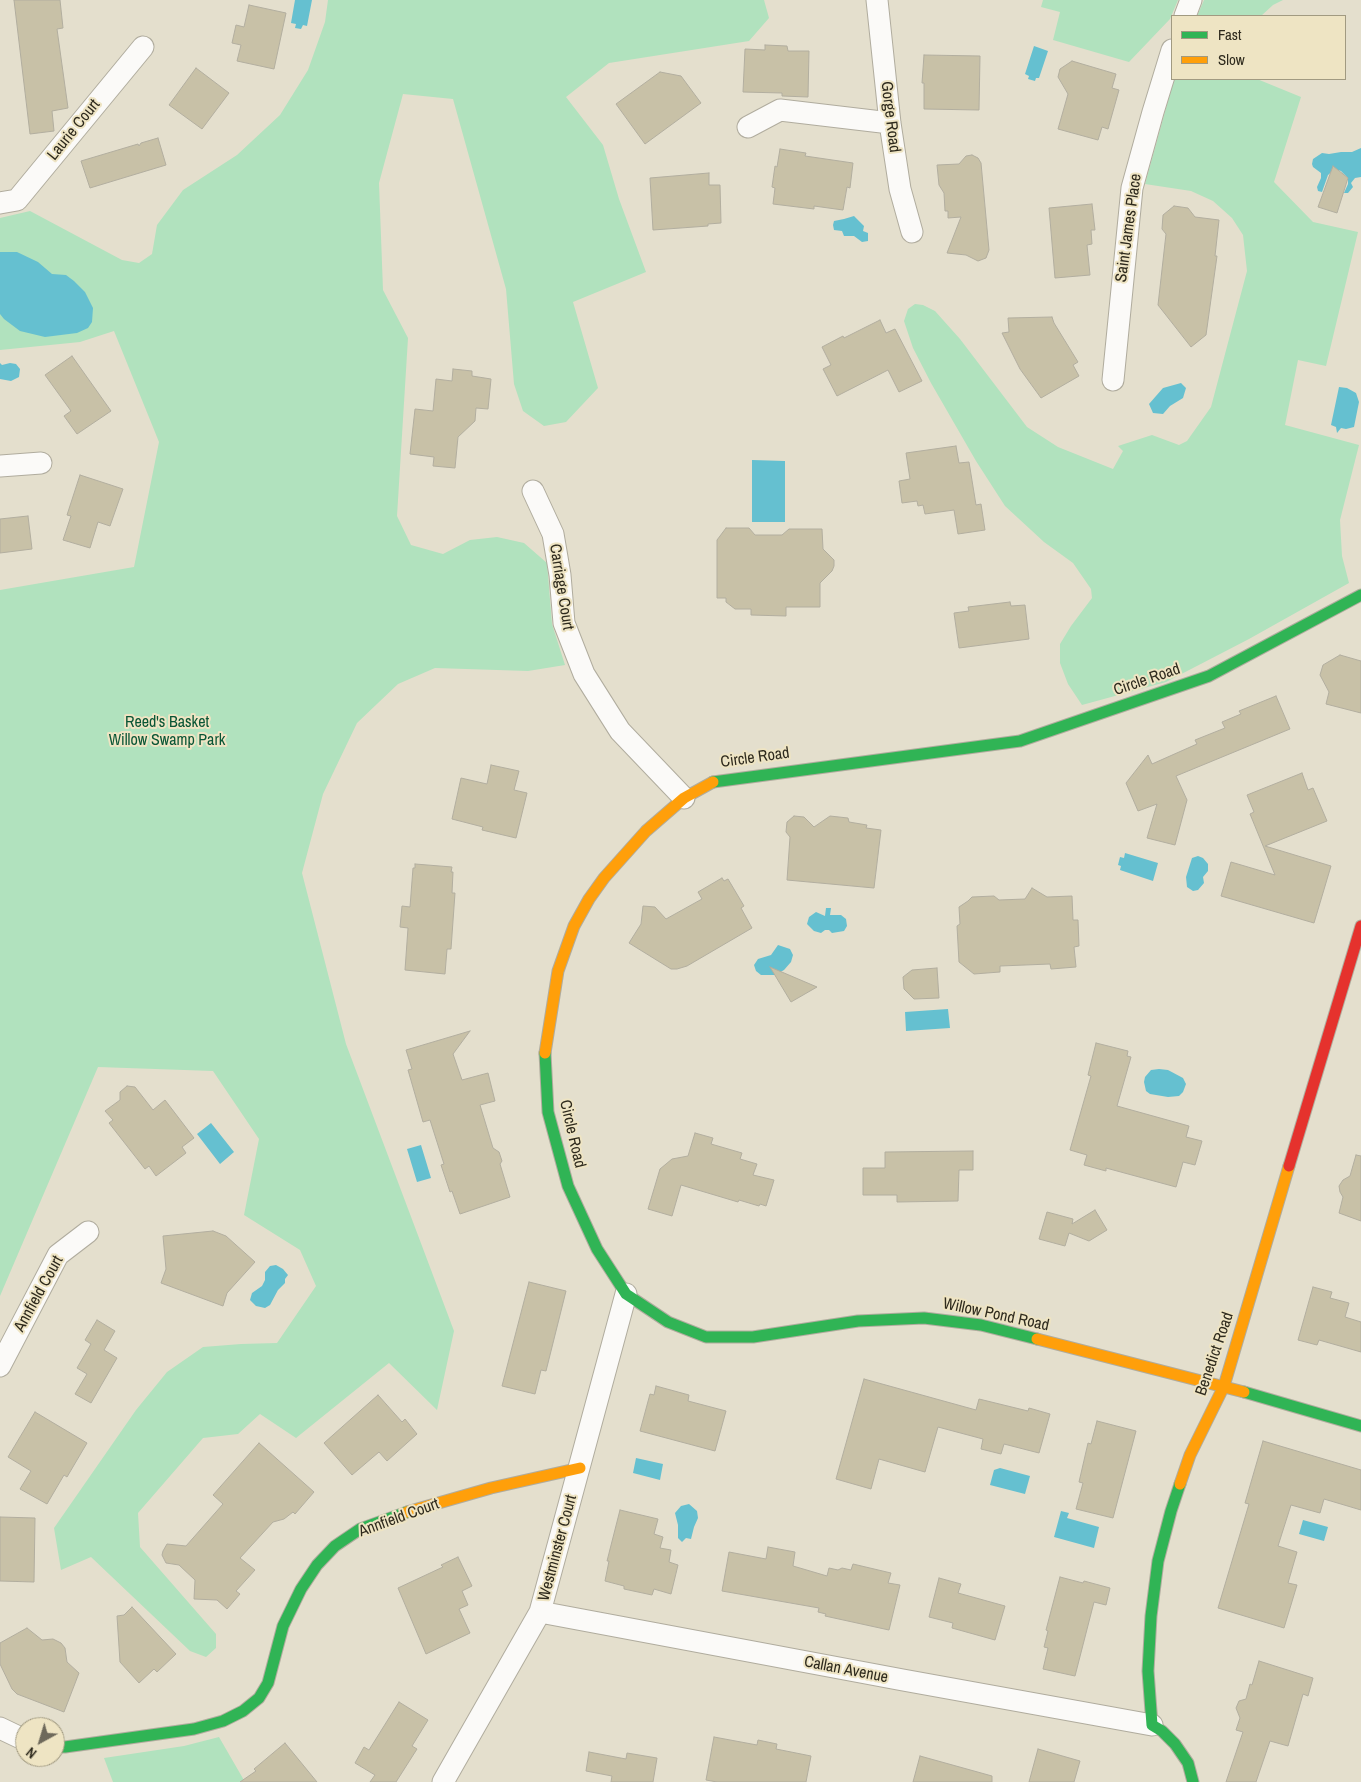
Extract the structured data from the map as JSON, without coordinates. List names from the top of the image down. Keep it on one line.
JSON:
{"streets":{"street":["Gorge Road","Laurie Court","Saint James Place","Carriage Court","Circle Road","Annfield Court","Willow Pond Road","Benedict Road","Westminster Court","Callan Avenue"]},"crossings":[["Carriage Court","Circle Road"],["Circle Road","Willow Pond Road"],["Circle Road","Westminster Court"],["Annfield Court","Westminster Court"],["Willow Pond Road","Benedict Road"],["Willow Pond Road","Westminster Court"],["Benedict Road","Callan Avenue"],["Westminster Court","Callan Avenue"]],"parks":["Reed's Basket Willow Swamp Park"],"legend":["Fast","Slow"],"north":"bottom left"}
